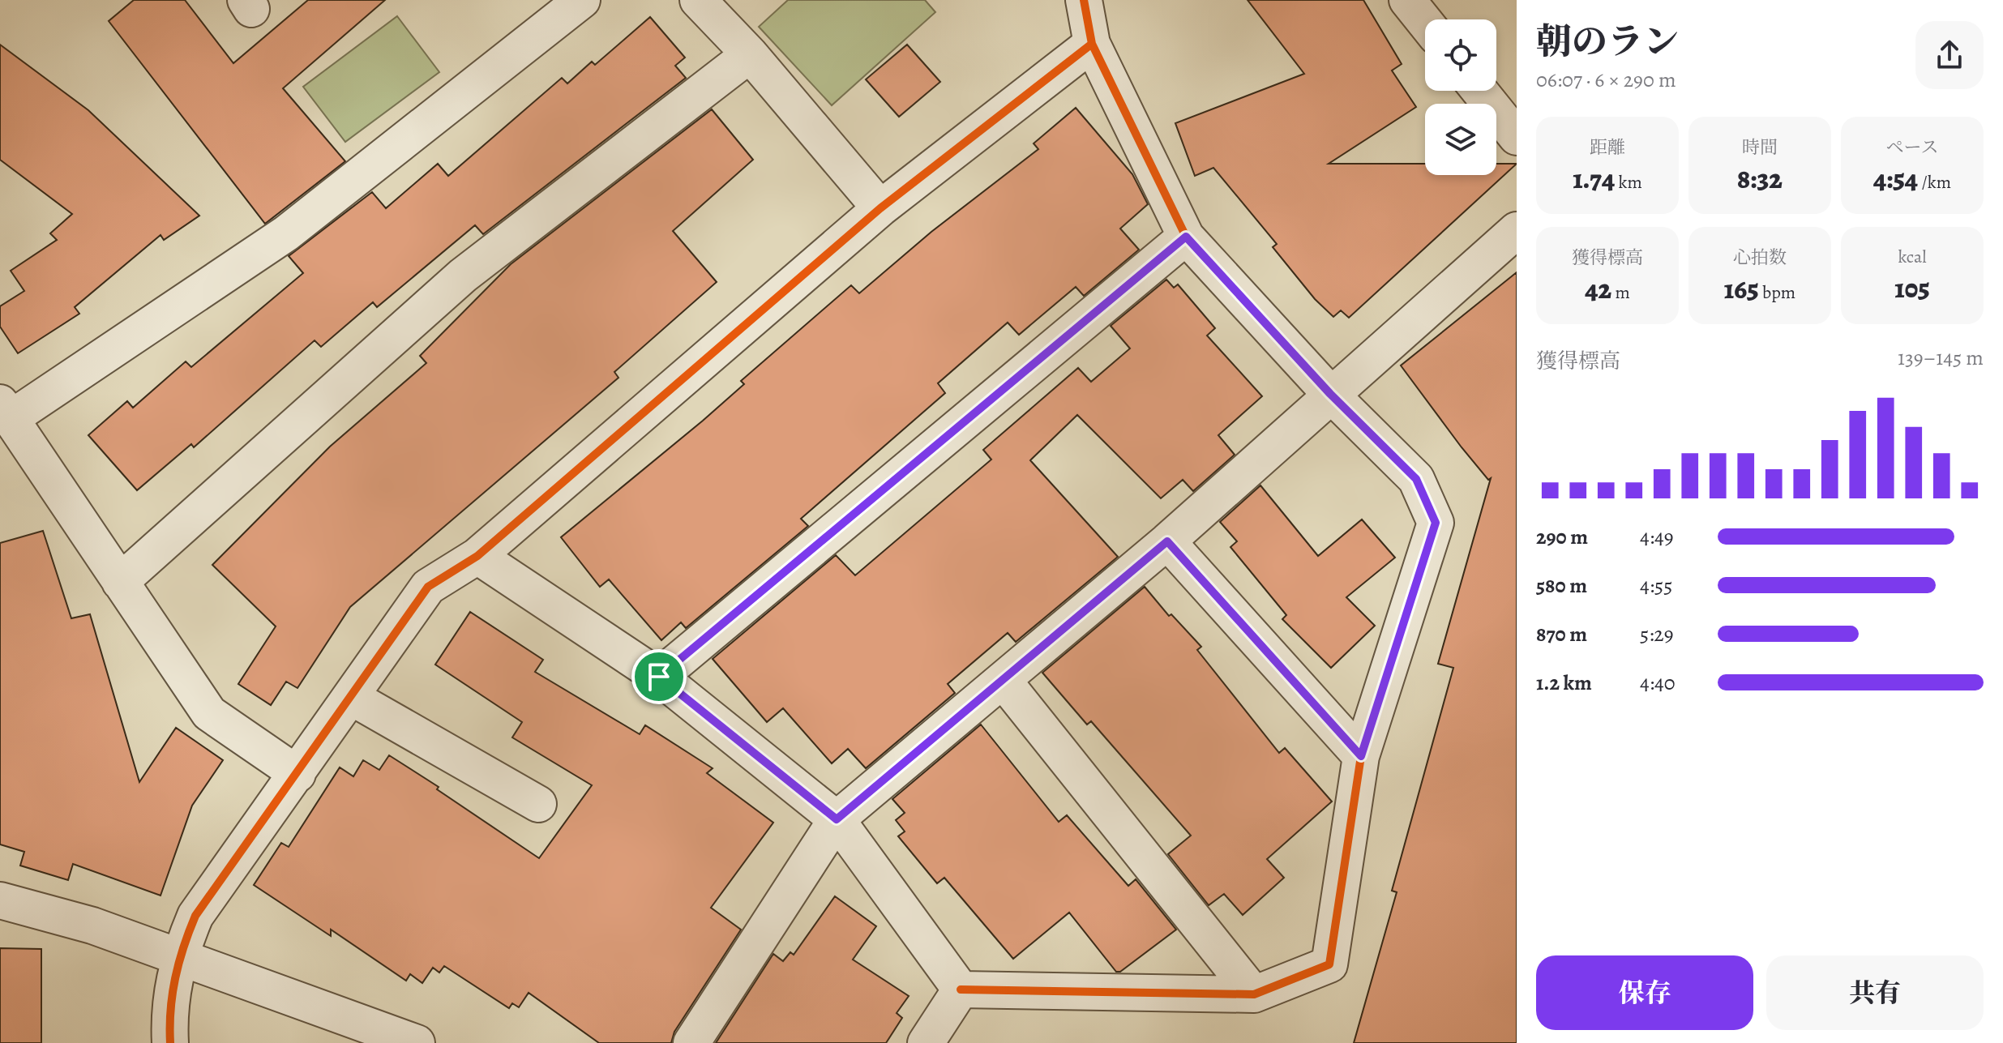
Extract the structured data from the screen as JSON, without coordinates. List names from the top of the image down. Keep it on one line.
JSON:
{"page":{"heading":["朝のラン","06:07 · 6 × 290 m"],"stats":[["距離","1.74 km"],["時間","8:32"],["ペース","4:54 /km"],["獲得標高","42 m"],["心拍数","165 bpm"],["kcal","105"]],"chart":["獲得標高","139–145 m"],"list":[{"name":"290 m","note":"4:49"},{"name":"580 m","note":"4:55"},{"name":"870 m","note":"5:29"},{"name":"1.2 km","note":"4:40"}],"buttons":["保存","共有"]}}
